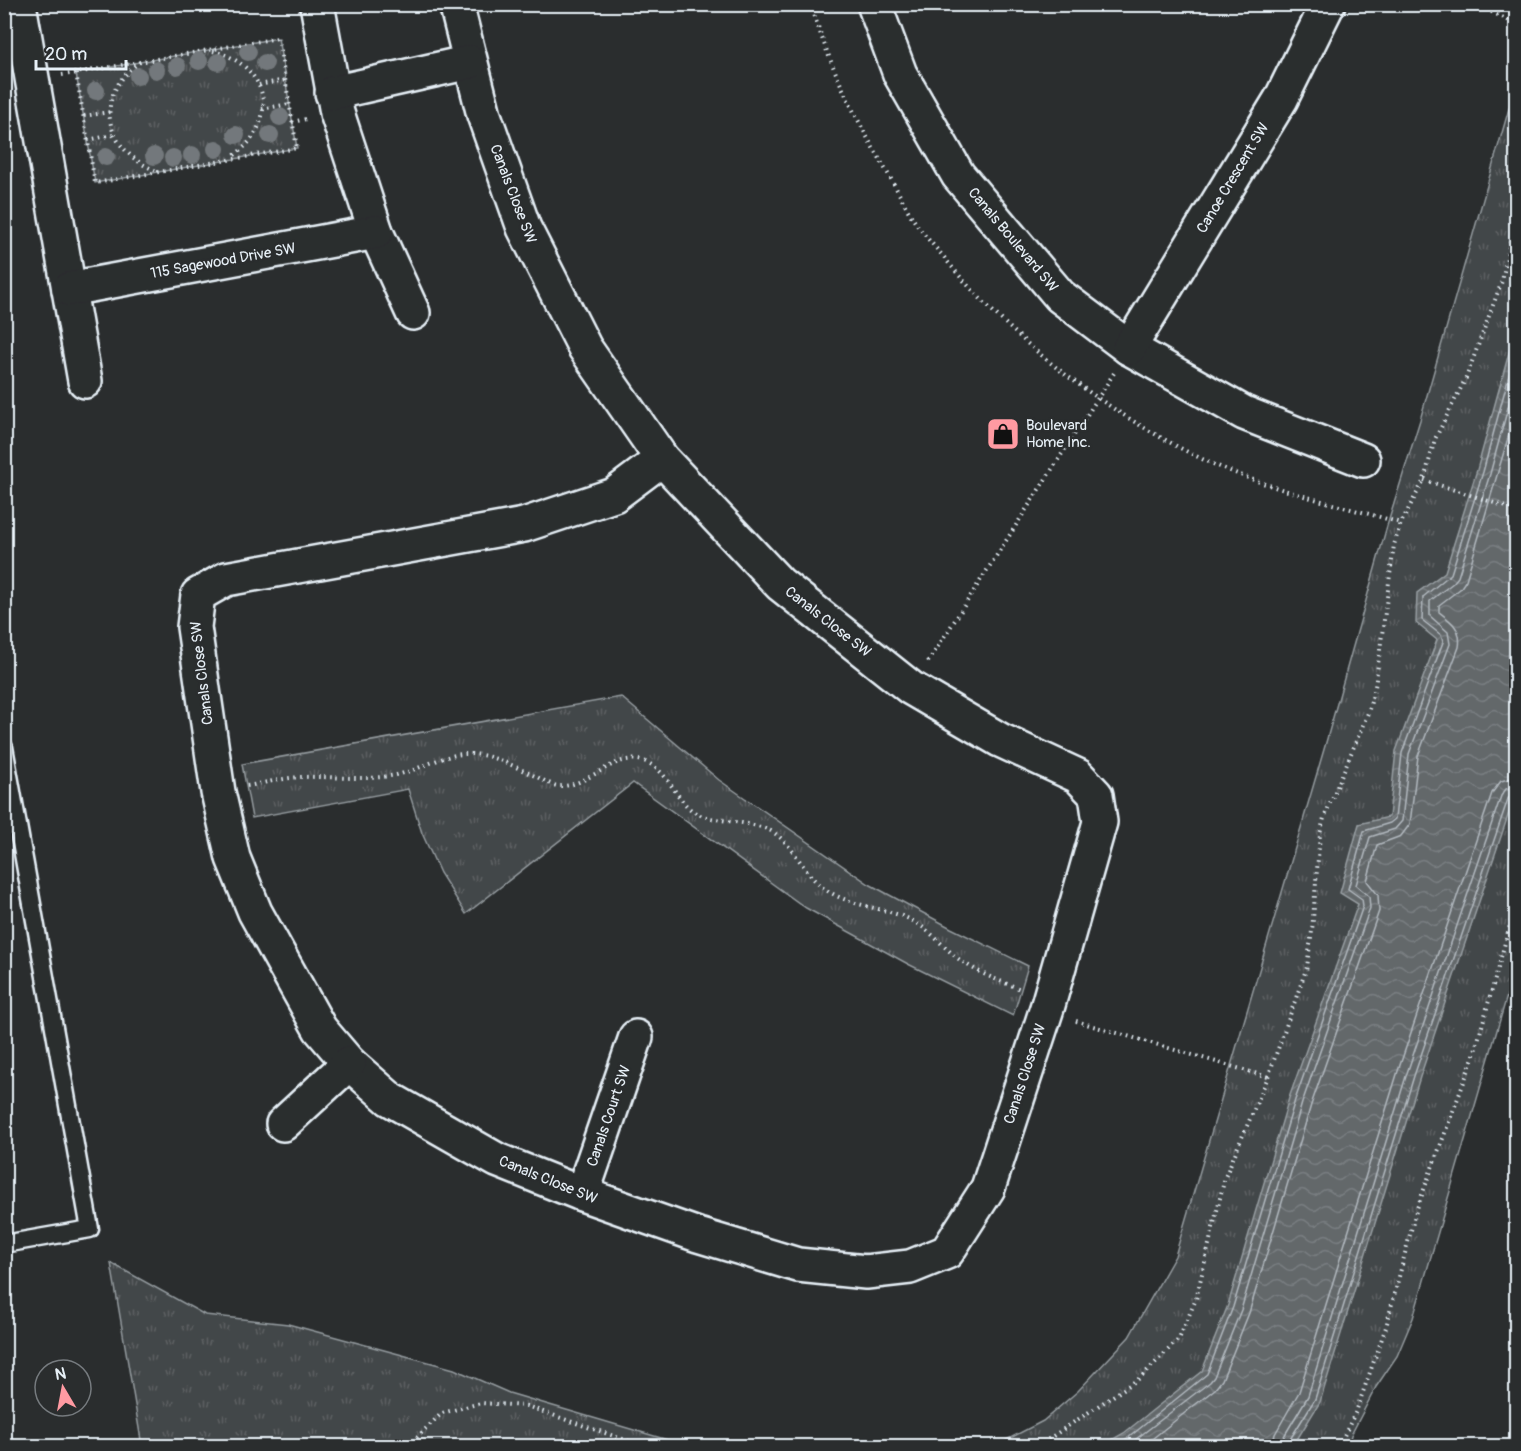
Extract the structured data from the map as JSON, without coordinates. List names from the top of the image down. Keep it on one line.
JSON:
{"streets":{"street":["Canoe Crescent SW","Canals Close SW","Canals Boulevard SW","115 Sagewood Drive SW","Canals Court SW"]},"crossings":[["Canoe Crescent SW","Canals Boulevard SW"],["Canals Close SW","Canals Court SW"]],"places":{"shop":["Boulevard Home Inc."]},"scale_bar":"20 m","north":"top"}
